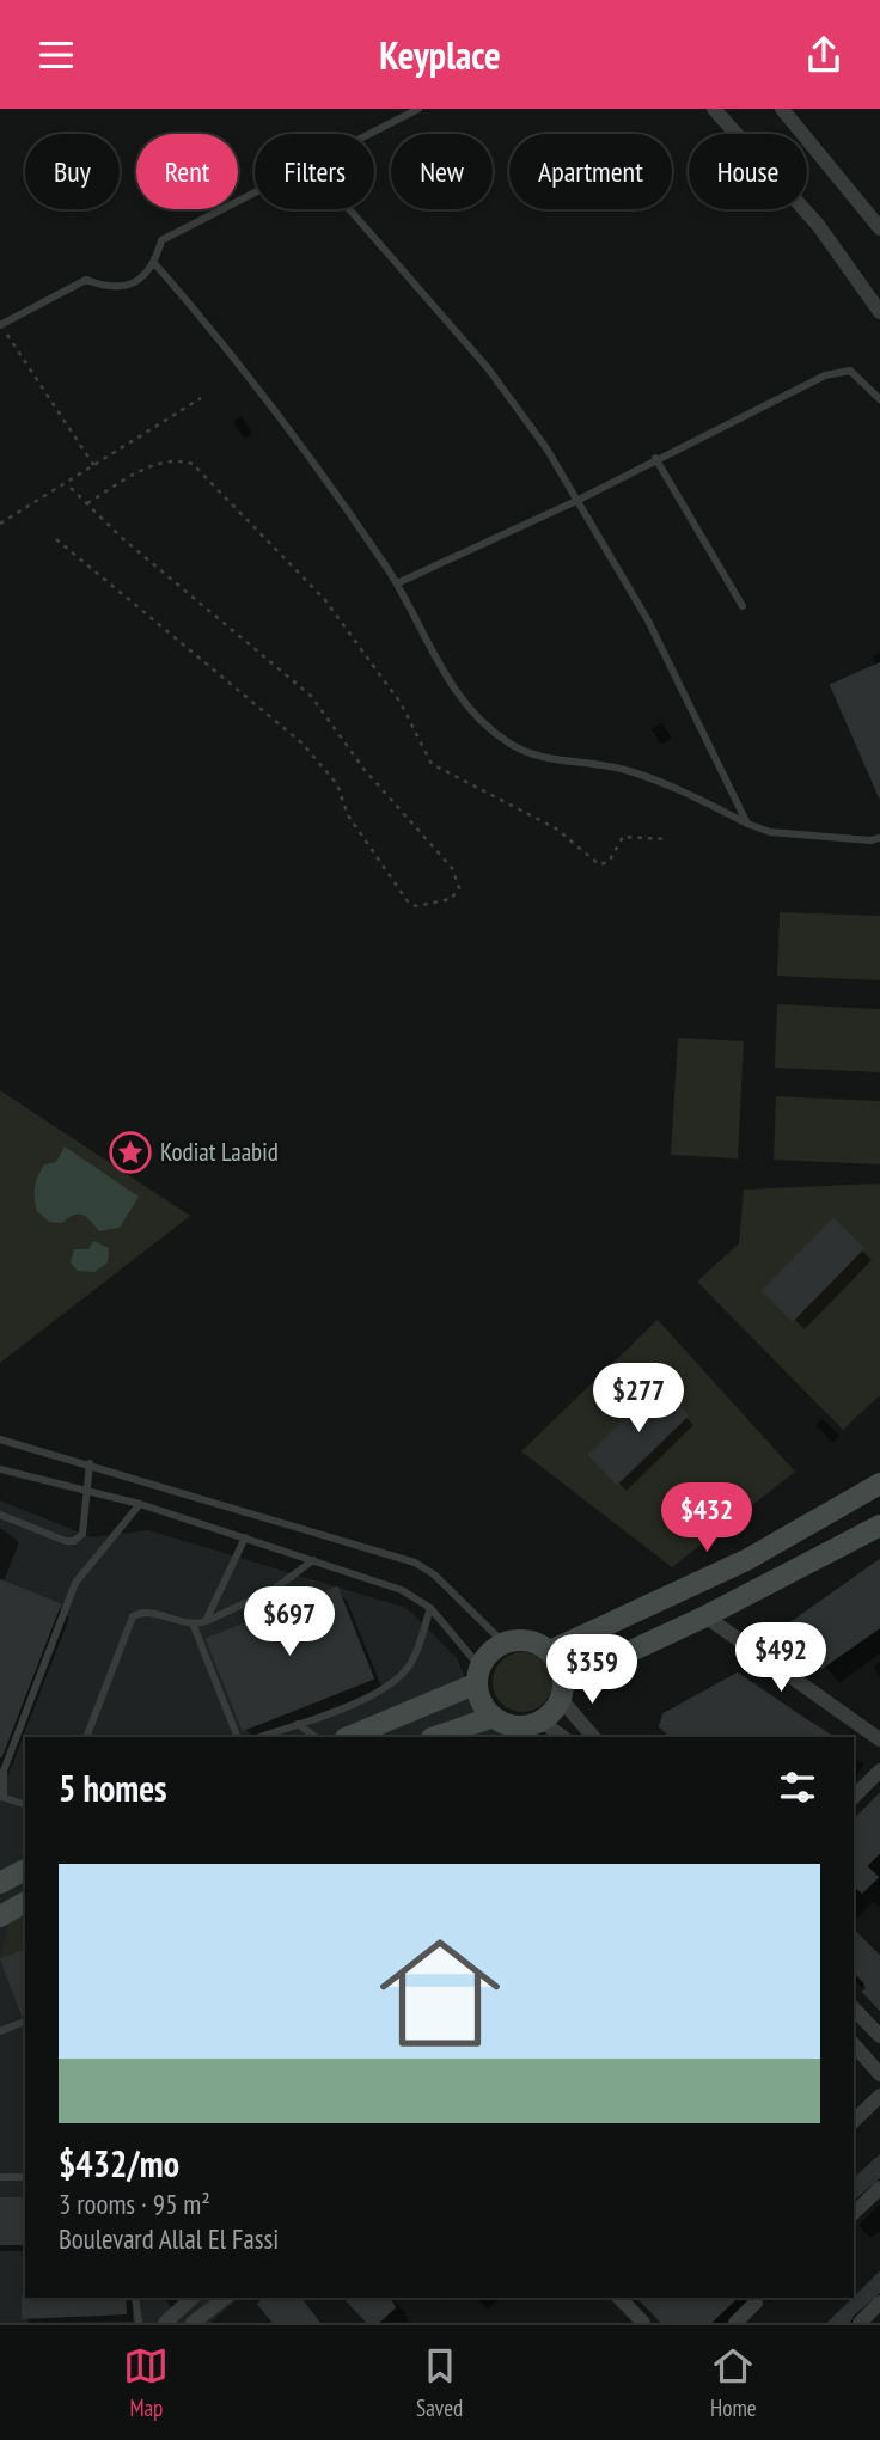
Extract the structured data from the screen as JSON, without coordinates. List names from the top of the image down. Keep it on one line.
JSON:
{"places":{"place":["Kodiat Laabid"]},"page":{"header":"Keyplace","chip":["Buy","Rent","Filters","New","Apartment","House"],"price":["$277","$432","$697","$492","$359"],"heading":"5 homes","list":[{"name":"$432/mo","note":"3 rooms · 95 m² · Boulevard Allal El Fassi"}],"tabs":["Map","Saved","Home"]}}
